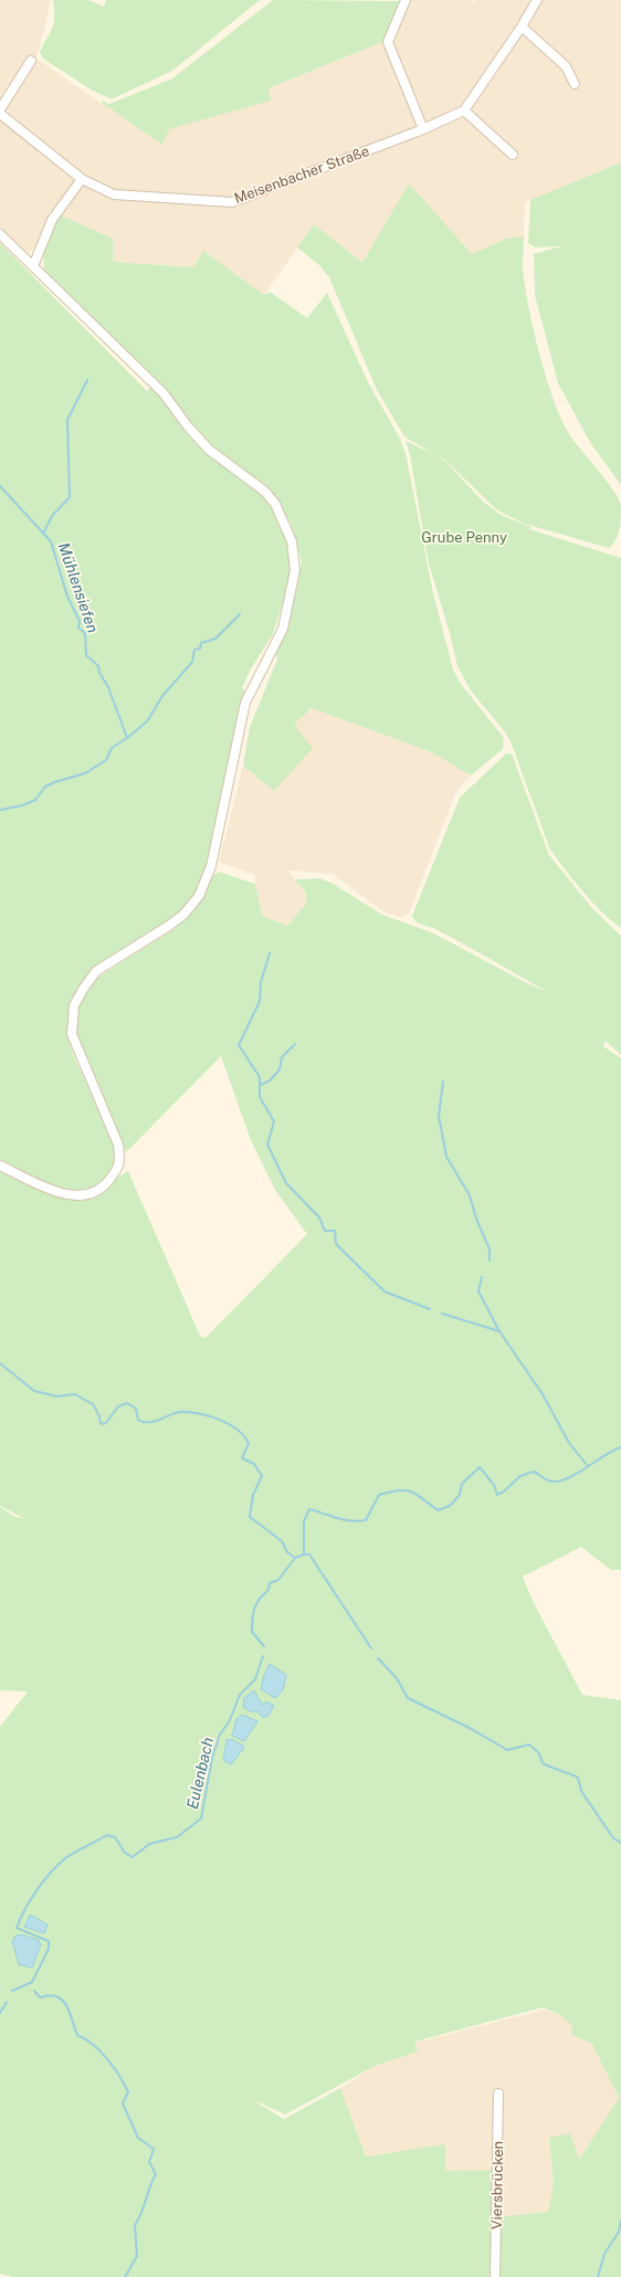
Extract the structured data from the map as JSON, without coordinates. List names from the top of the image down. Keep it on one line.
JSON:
{"streets":{"street":["Meisenbacher Straße","Viersbrücken"]},"water":["Mühlensiefen","Eulenbach"],"parks":["Grube Penny"]}
